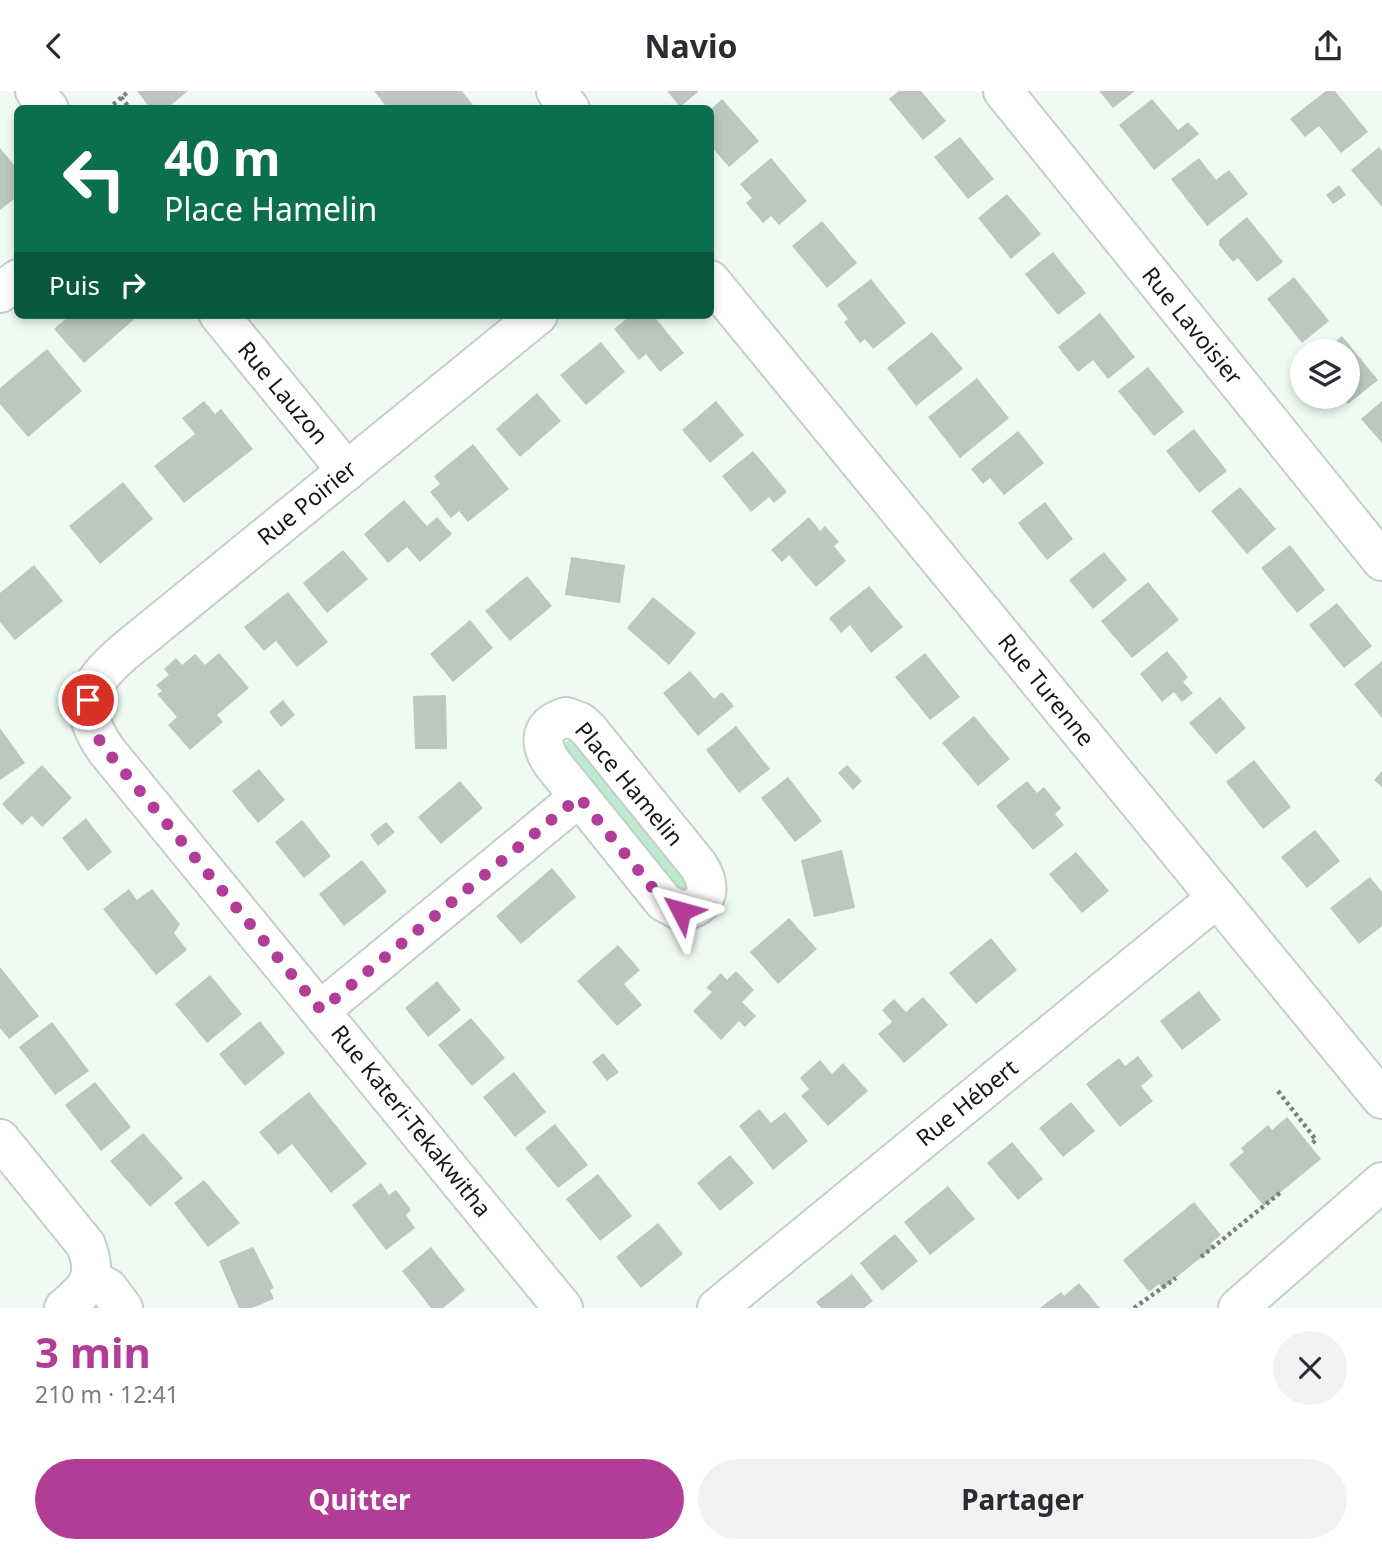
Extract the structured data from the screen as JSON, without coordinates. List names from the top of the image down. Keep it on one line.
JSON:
{"streets":{"street":["Rue Lavoisier","Rue Lauzon","Rue Poirier","Rue Turenne","Place Hamelin","Rue Hébert","Rue Kateri-Tekakwitha"]},"crossings":[["Rue Lauzon","Rue Poirier"],["Rue Poirier","Rue Kateri-Tekakwitha"],["Rue Turenne","Rue Hébert"],["Place Hamelin","Rue Kateri-Tekakwitha"]],"page":{"header":"Navio","turn":["40 m","Place Hamelin"],"then":"Puis","heading":["3 min","210 m · 12:41"],"buttons":["Quitter","Partager"]}}
